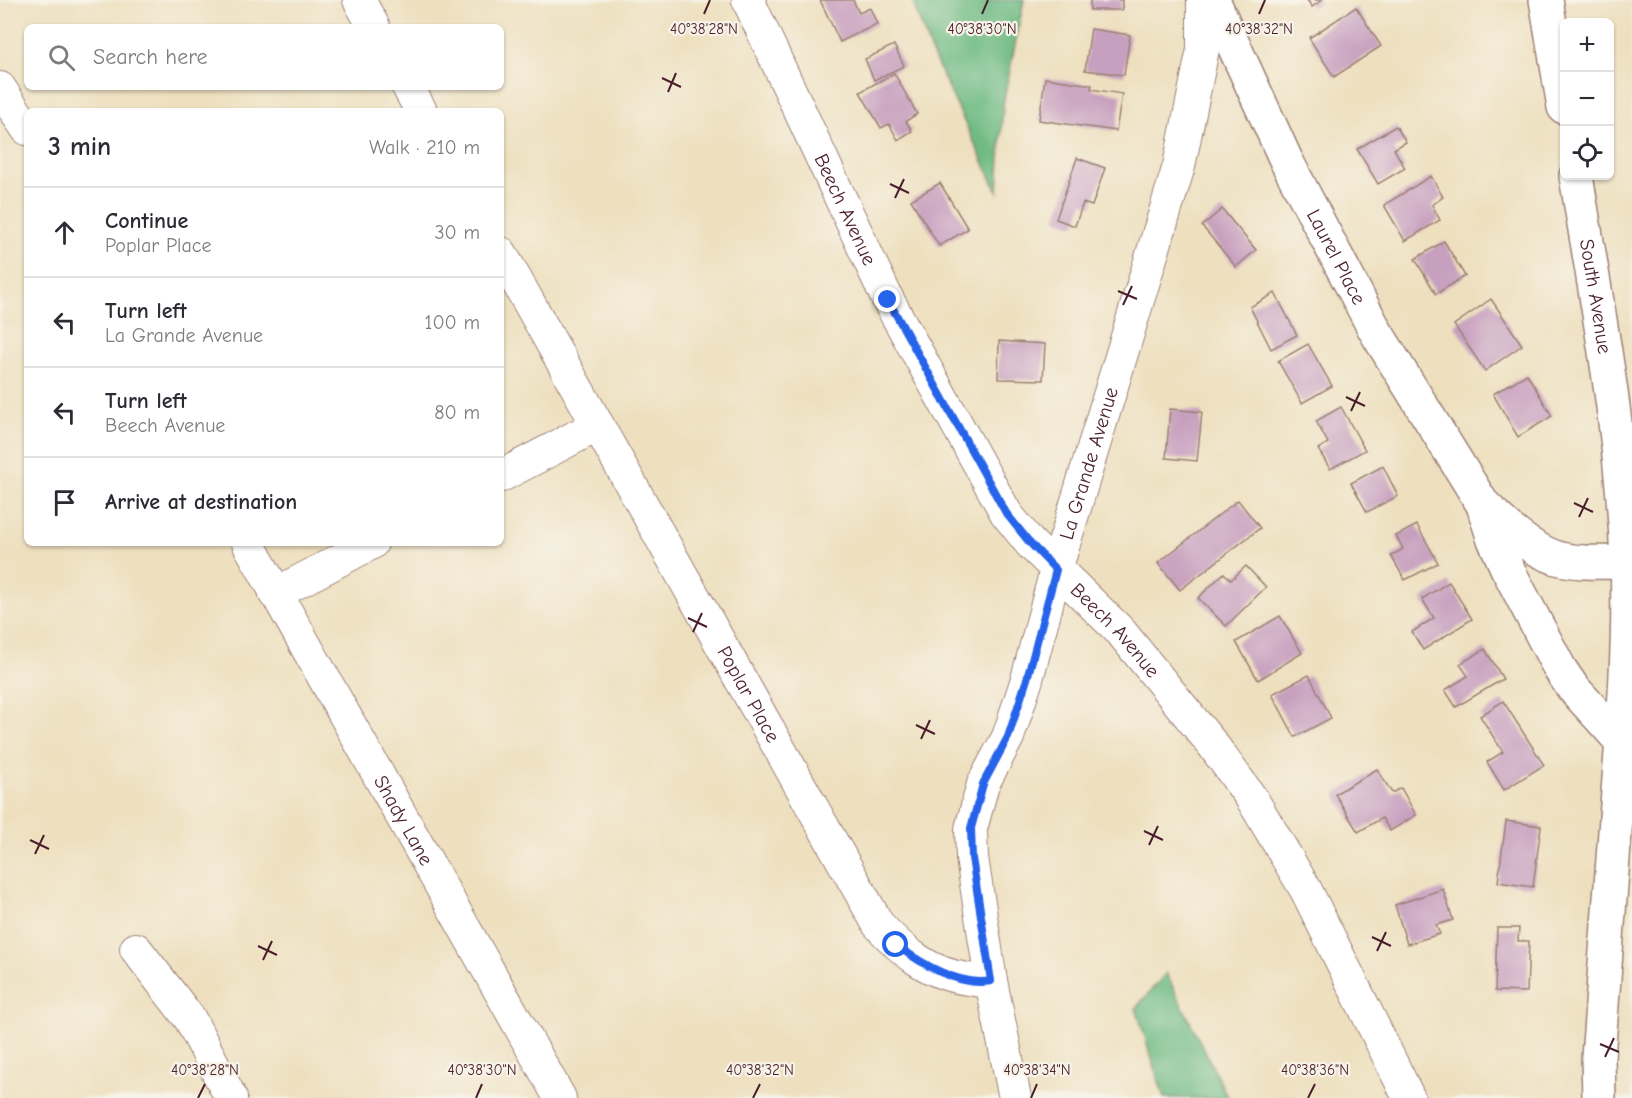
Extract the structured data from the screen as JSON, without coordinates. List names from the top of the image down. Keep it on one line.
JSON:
{"streets":{"main road":["Laurel Place","South Avenue"],"street":["Beech Avenue","La Grande Avenue","Poplar Place","Shady Lane"]},"crossings":[["Beech Avenue","La Grande Avenue"],["Laurel Place","South Avenue"],["La Grande Avenue","Poplar Place"]],"page":{"map_buttons":["+","−"],"search":"Search here","heading":["3 min","Walk · 210 m"],"list":[["Continue","Poplar Place","30 m"],["Turn left","La Grande Avenue","100 m"],["Turn left","Beech Avenue","80 m"],"Arrive at destination"]},"coordinates":["40°38'28\"N","40°38'30\"N","40°38'32\"N","40°38'34\"N","40°38'36\"N"]}
